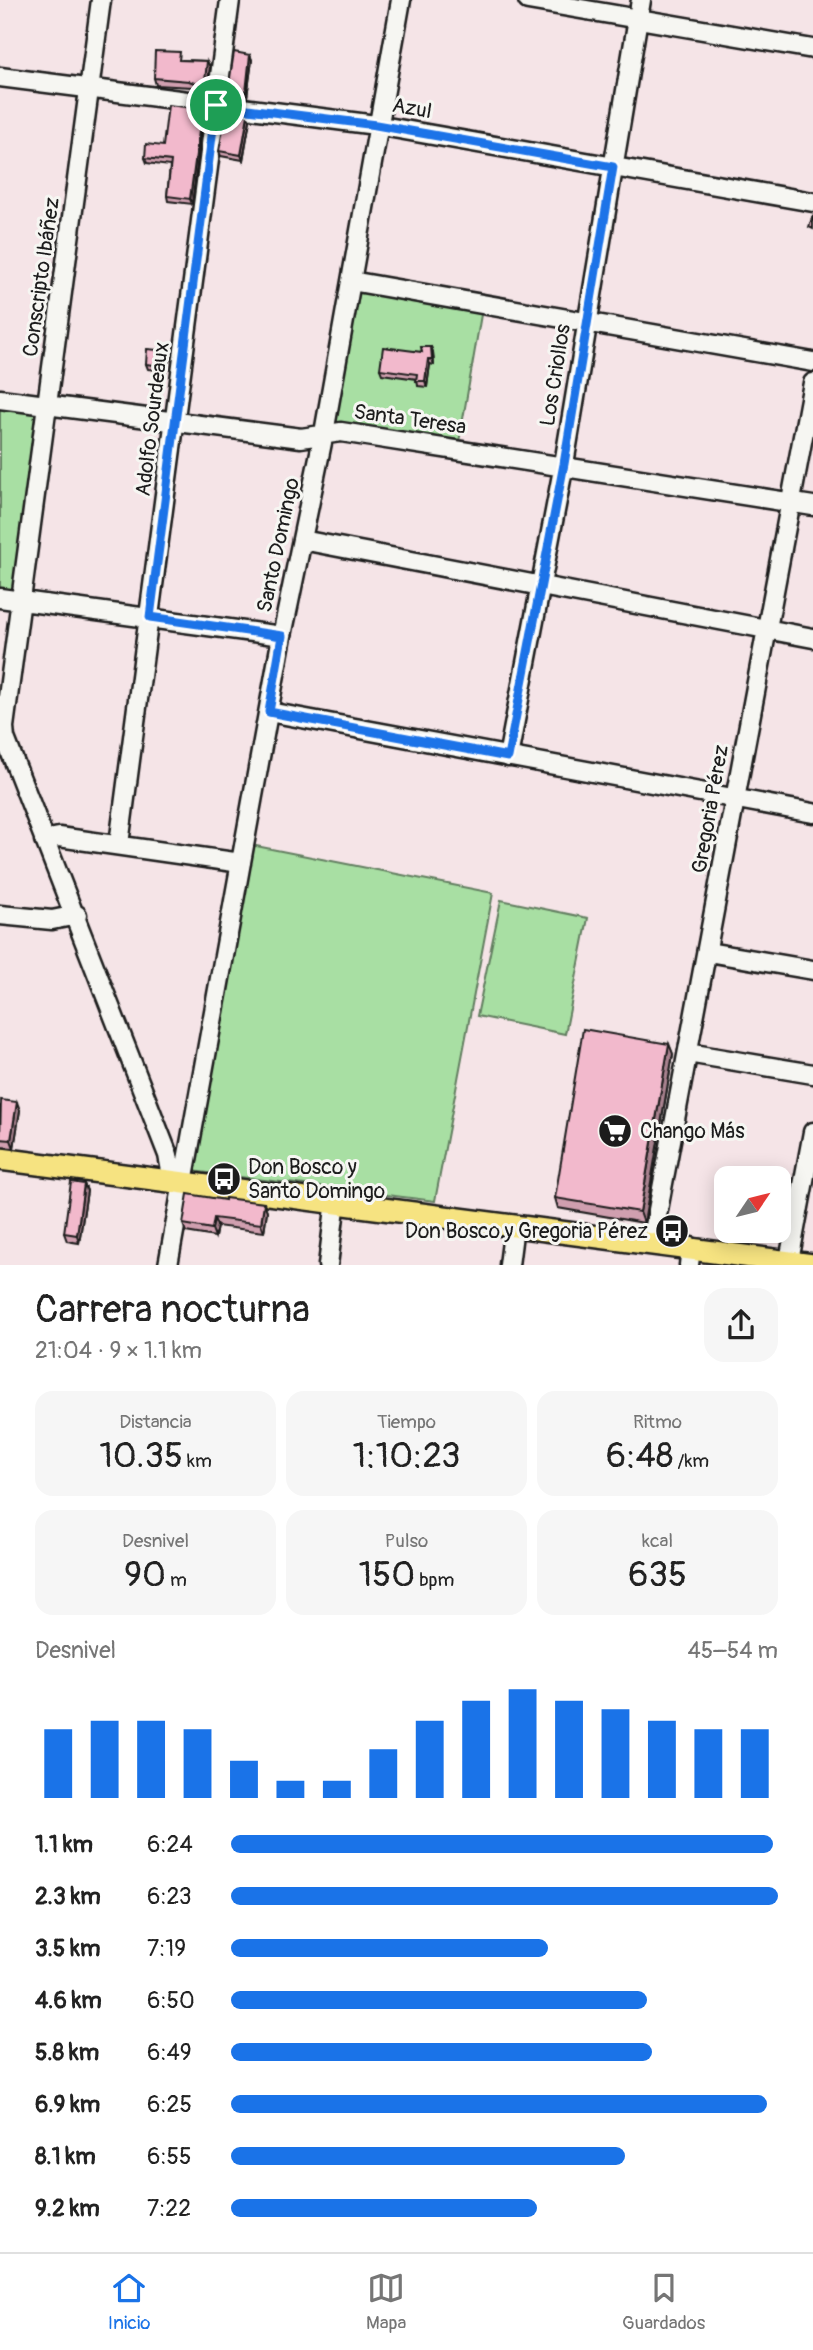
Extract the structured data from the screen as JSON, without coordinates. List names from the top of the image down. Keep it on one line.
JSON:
{"streets":{"street":["Azul","Conscripto Ibáñez","Los Criollos","Adolfo Sourdeaux","Santa Teresa","Santo Domingo","Gregoria Pérez"]},"crossings":[["Azul","Conscripto Ibáñez"],["Azul","Los Criollos"],["Azul","Adolfo Sourdeaux"],["Azul","Santo Domingo"],["Conscripto Ibáñez","Santa Teresa"],["Los Criollos","Santa Teresa"],["Adolfo Sourdeaux","Santa Teresa"],["Santa Teresa","Santo Domingo"],["Santa Teresa","Gregoria Pérez"]],"places":{"supermarket":["Chango Más"],"bus stop":["Don Bosco y Santo Domingo","Don Bosco y Gregoria Pérez"]},"north":"top right","page":{"heading":["Carrera nocturna","21:04 · 9 × 1.1 km"],"stats":[["Distancia","10.35 km"],["Tiempo","1:10:23"],["Ritmo","6:48 /km"],["Desnivel","90 m"],["Pulso","150 bpm"],["kcal","635"]],"chart":["Desnivel","45–54 m"],"list":[{"name":"1.1 km","note":"6:24"},{"name":"2.3 km","note":"6:23"},{"name":"3.5 km","note":"7:19"},{"name":"4.6 km","note":"6:50"},{"name":"5.8 km","note":"6:49"},{"name":"6.9 km","note":"6:25"},{"name":"8.1 km","note":"6:55"},{"name":"9.2 km","note":"7:22"}],"tabs":["Inicio","Mapa","Guardados"]}}
